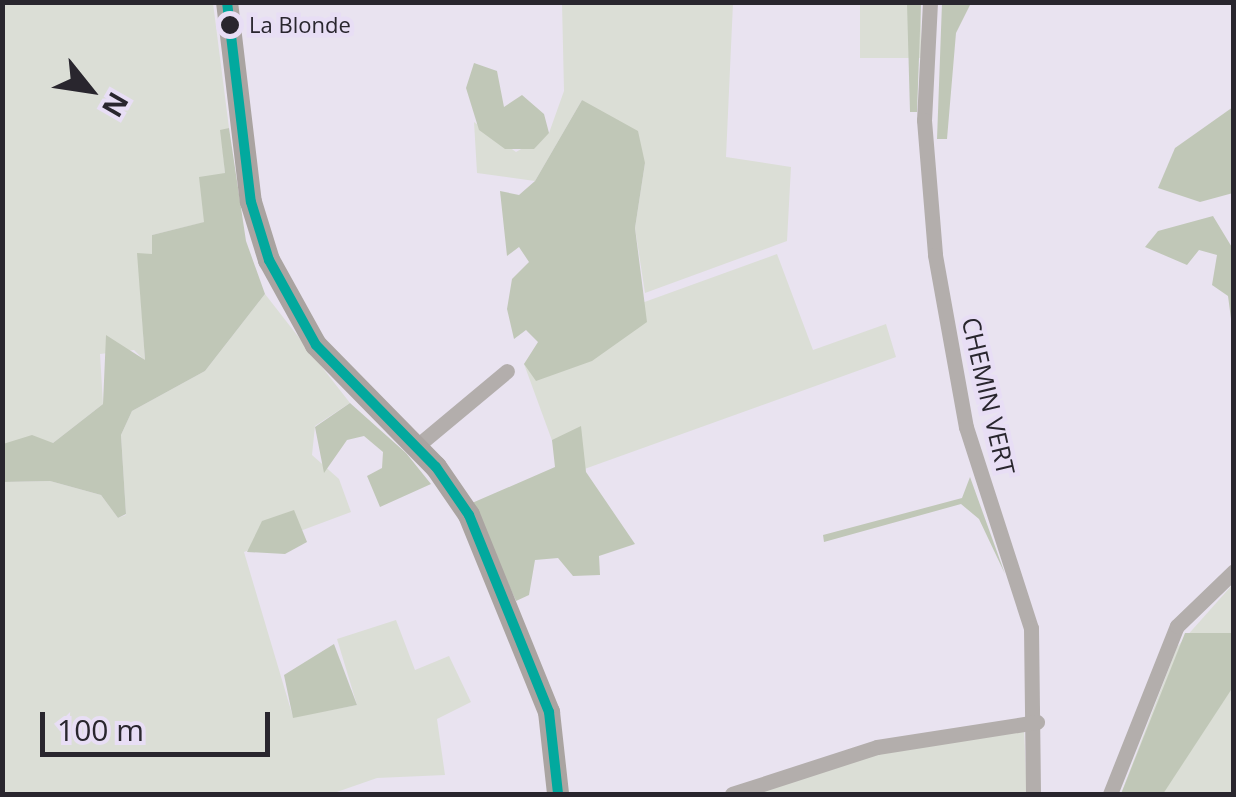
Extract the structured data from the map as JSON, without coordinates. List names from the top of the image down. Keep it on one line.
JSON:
{"streets":{"street":["CHEMIN VERT"]},"places":["La Blonde"],"scale_bar":"100 m","north":"bottom right"}
